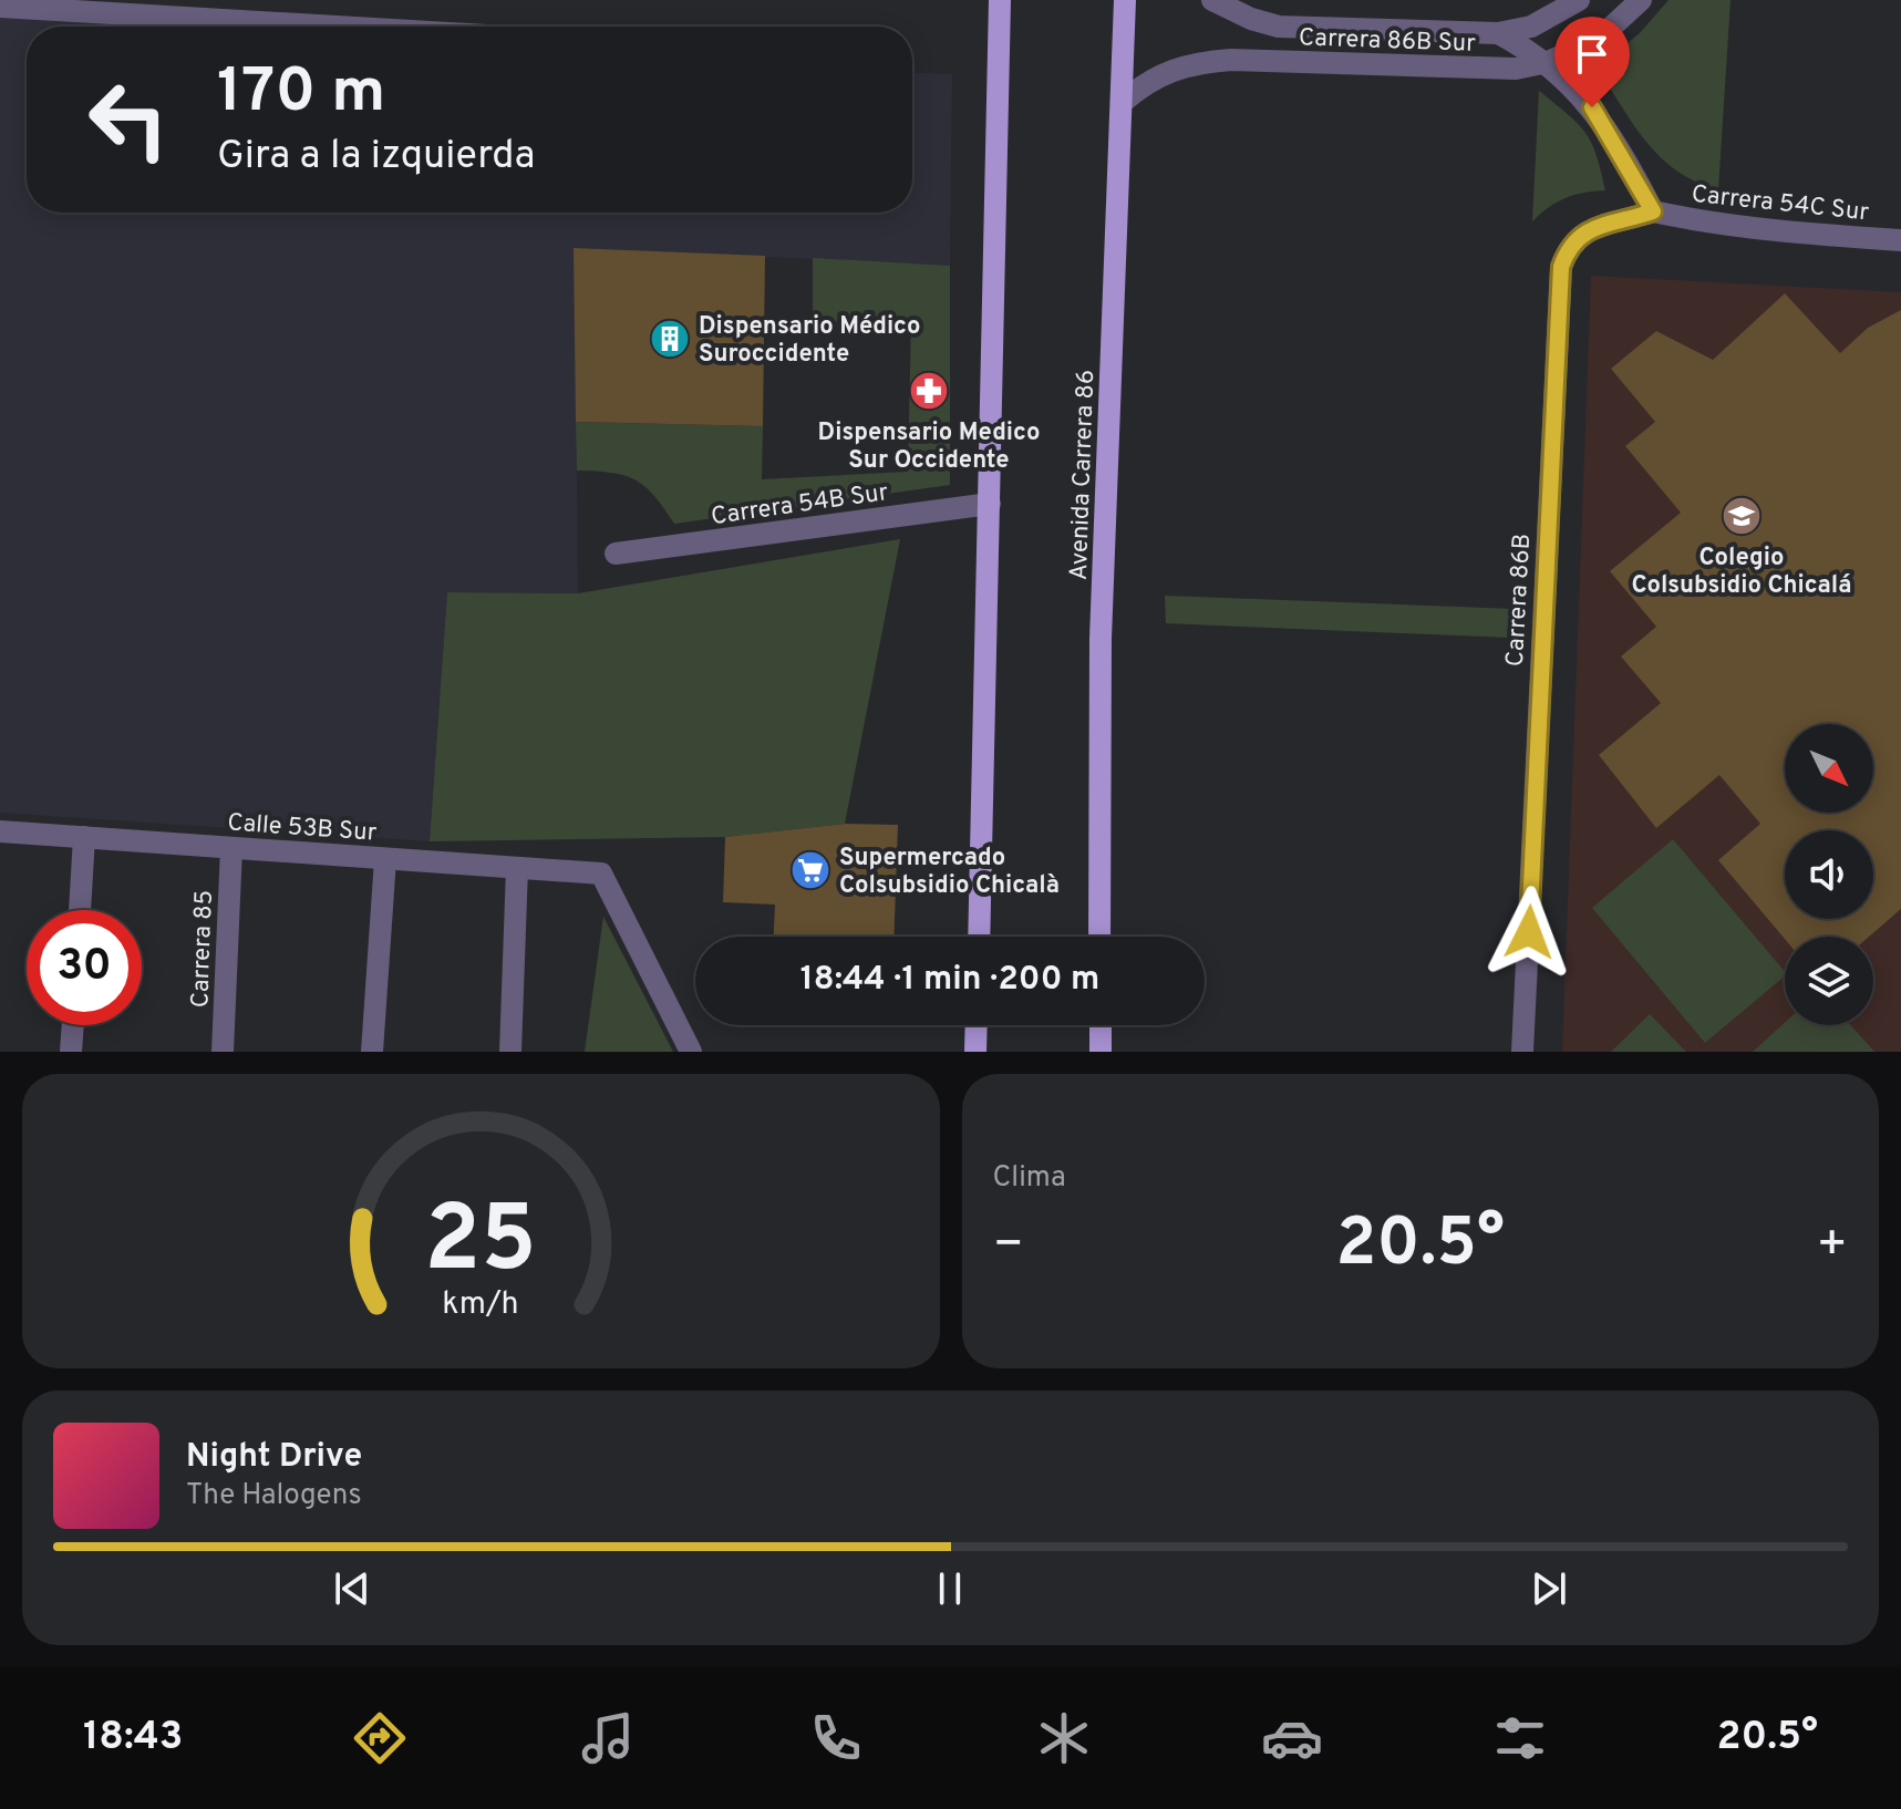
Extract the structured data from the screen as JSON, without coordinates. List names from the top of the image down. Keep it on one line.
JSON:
{"streets":{"main road":["Avenida Carrera 86"],"street":["Carrera 86B Sur","Carrera 54C Sur","Carrera 54B Sur","Carrera 86B","Calle 53B Sur","Carrera 85"]},"crossings":[["Carrera 86B Sur","Avenida Carrera 86"],["Carrera 54C Sur","Carrera 86B"],["Calle 53B Sur","Carrera 85"]],"places":{"building":["Dispensario Médico Suroccidente"],"pharmacy":["Dispensario Medico Sur Occidente"],"school or university":["Colegio Colsubsidio Chicalá"],"supermarket":["Supermercado Colsubsidio Chicalà"]},"north":"bottom right","page":{"turn":["170 m","Gira a la izquierda"],"limit":"30","trip":"18:44 · 1 min · 200 m","tile":"Clima","heat":["−","20.5°","+"],"song":["Night Drive","The Halogens"],"tabs":["18:43","20.5°"],"gauge":["25","km/h"]}}
